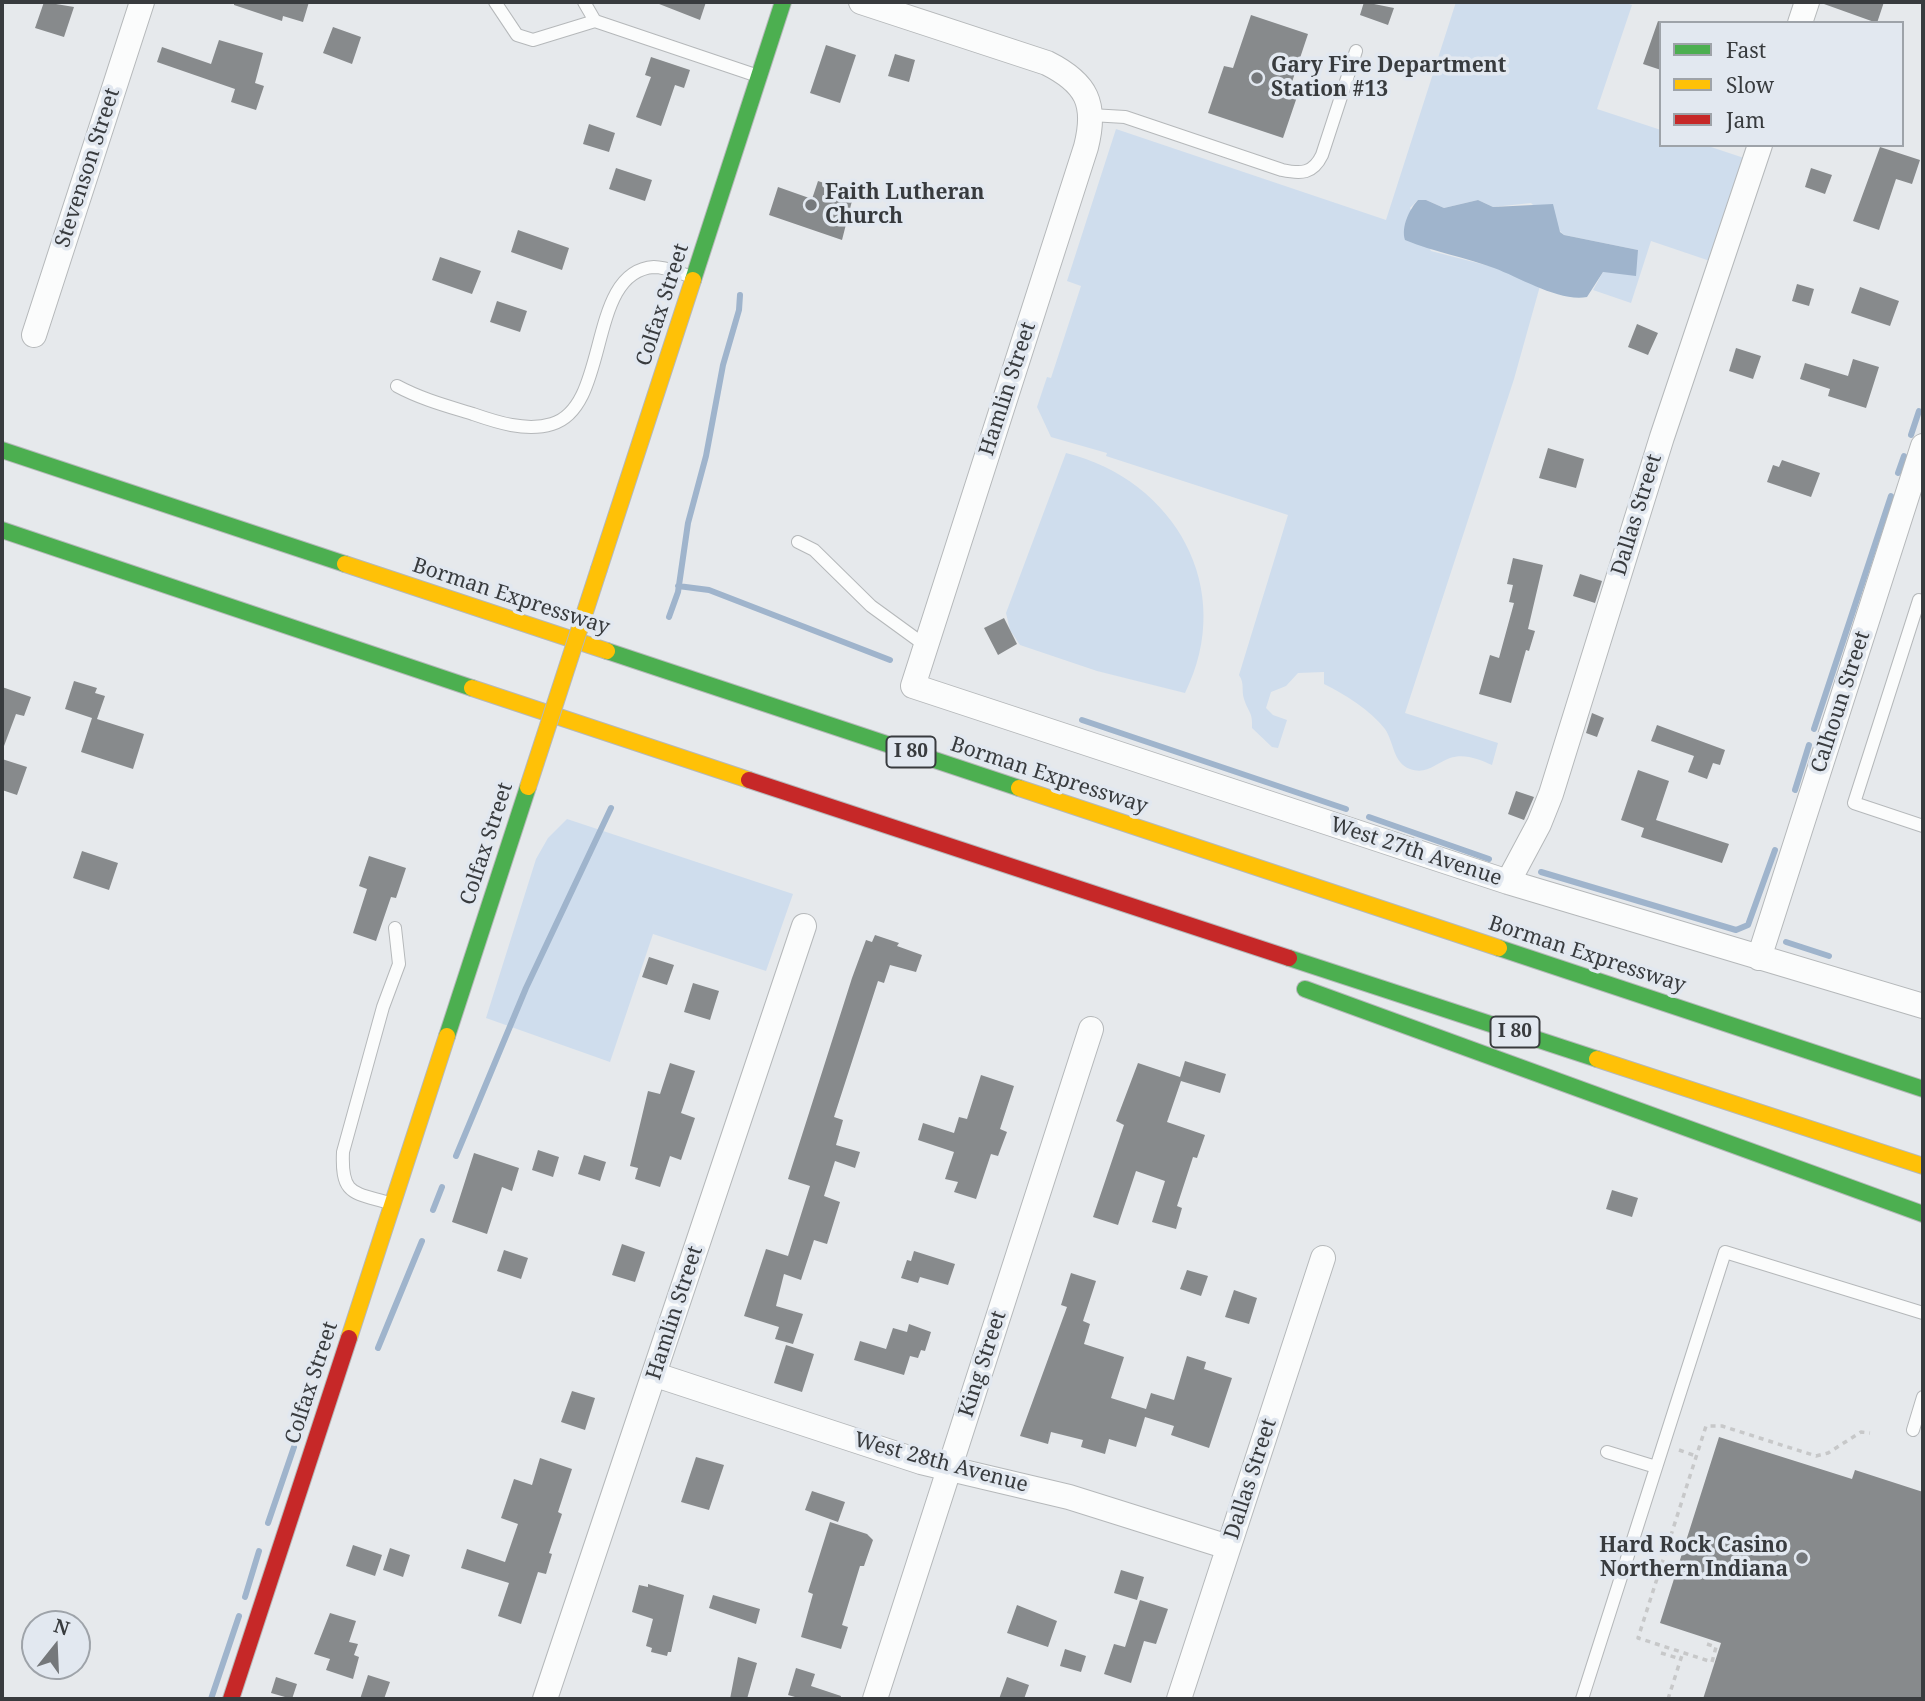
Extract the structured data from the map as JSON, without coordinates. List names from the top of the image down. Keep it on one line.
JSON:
{"streets":{"main road":["Colfax Street","Borman Expressway","I 80"],"street":["Stevenson Street","Hamlin Street","Dallas Street","Calhoun Street","West 27th Avenue","King Street","West 28th Avenue"]},"crossings":[["Hamlin Street","West 27th Avenue"],["Hamlin Street","West 28th Avenue"],["Dallas Street","West 27th Avenue"],["Dallas Street","West 28th Avenue"],["Calhoun Street","West 27th Avenue"],["King Street","West 28th Avenue"]],"places":["Gary Fire Department Station #13","Faith Lutheran Church","Hard Rock Casino Northern Indiana"],"legend":["Fast","Slow","Jam"],"north":"top"}
